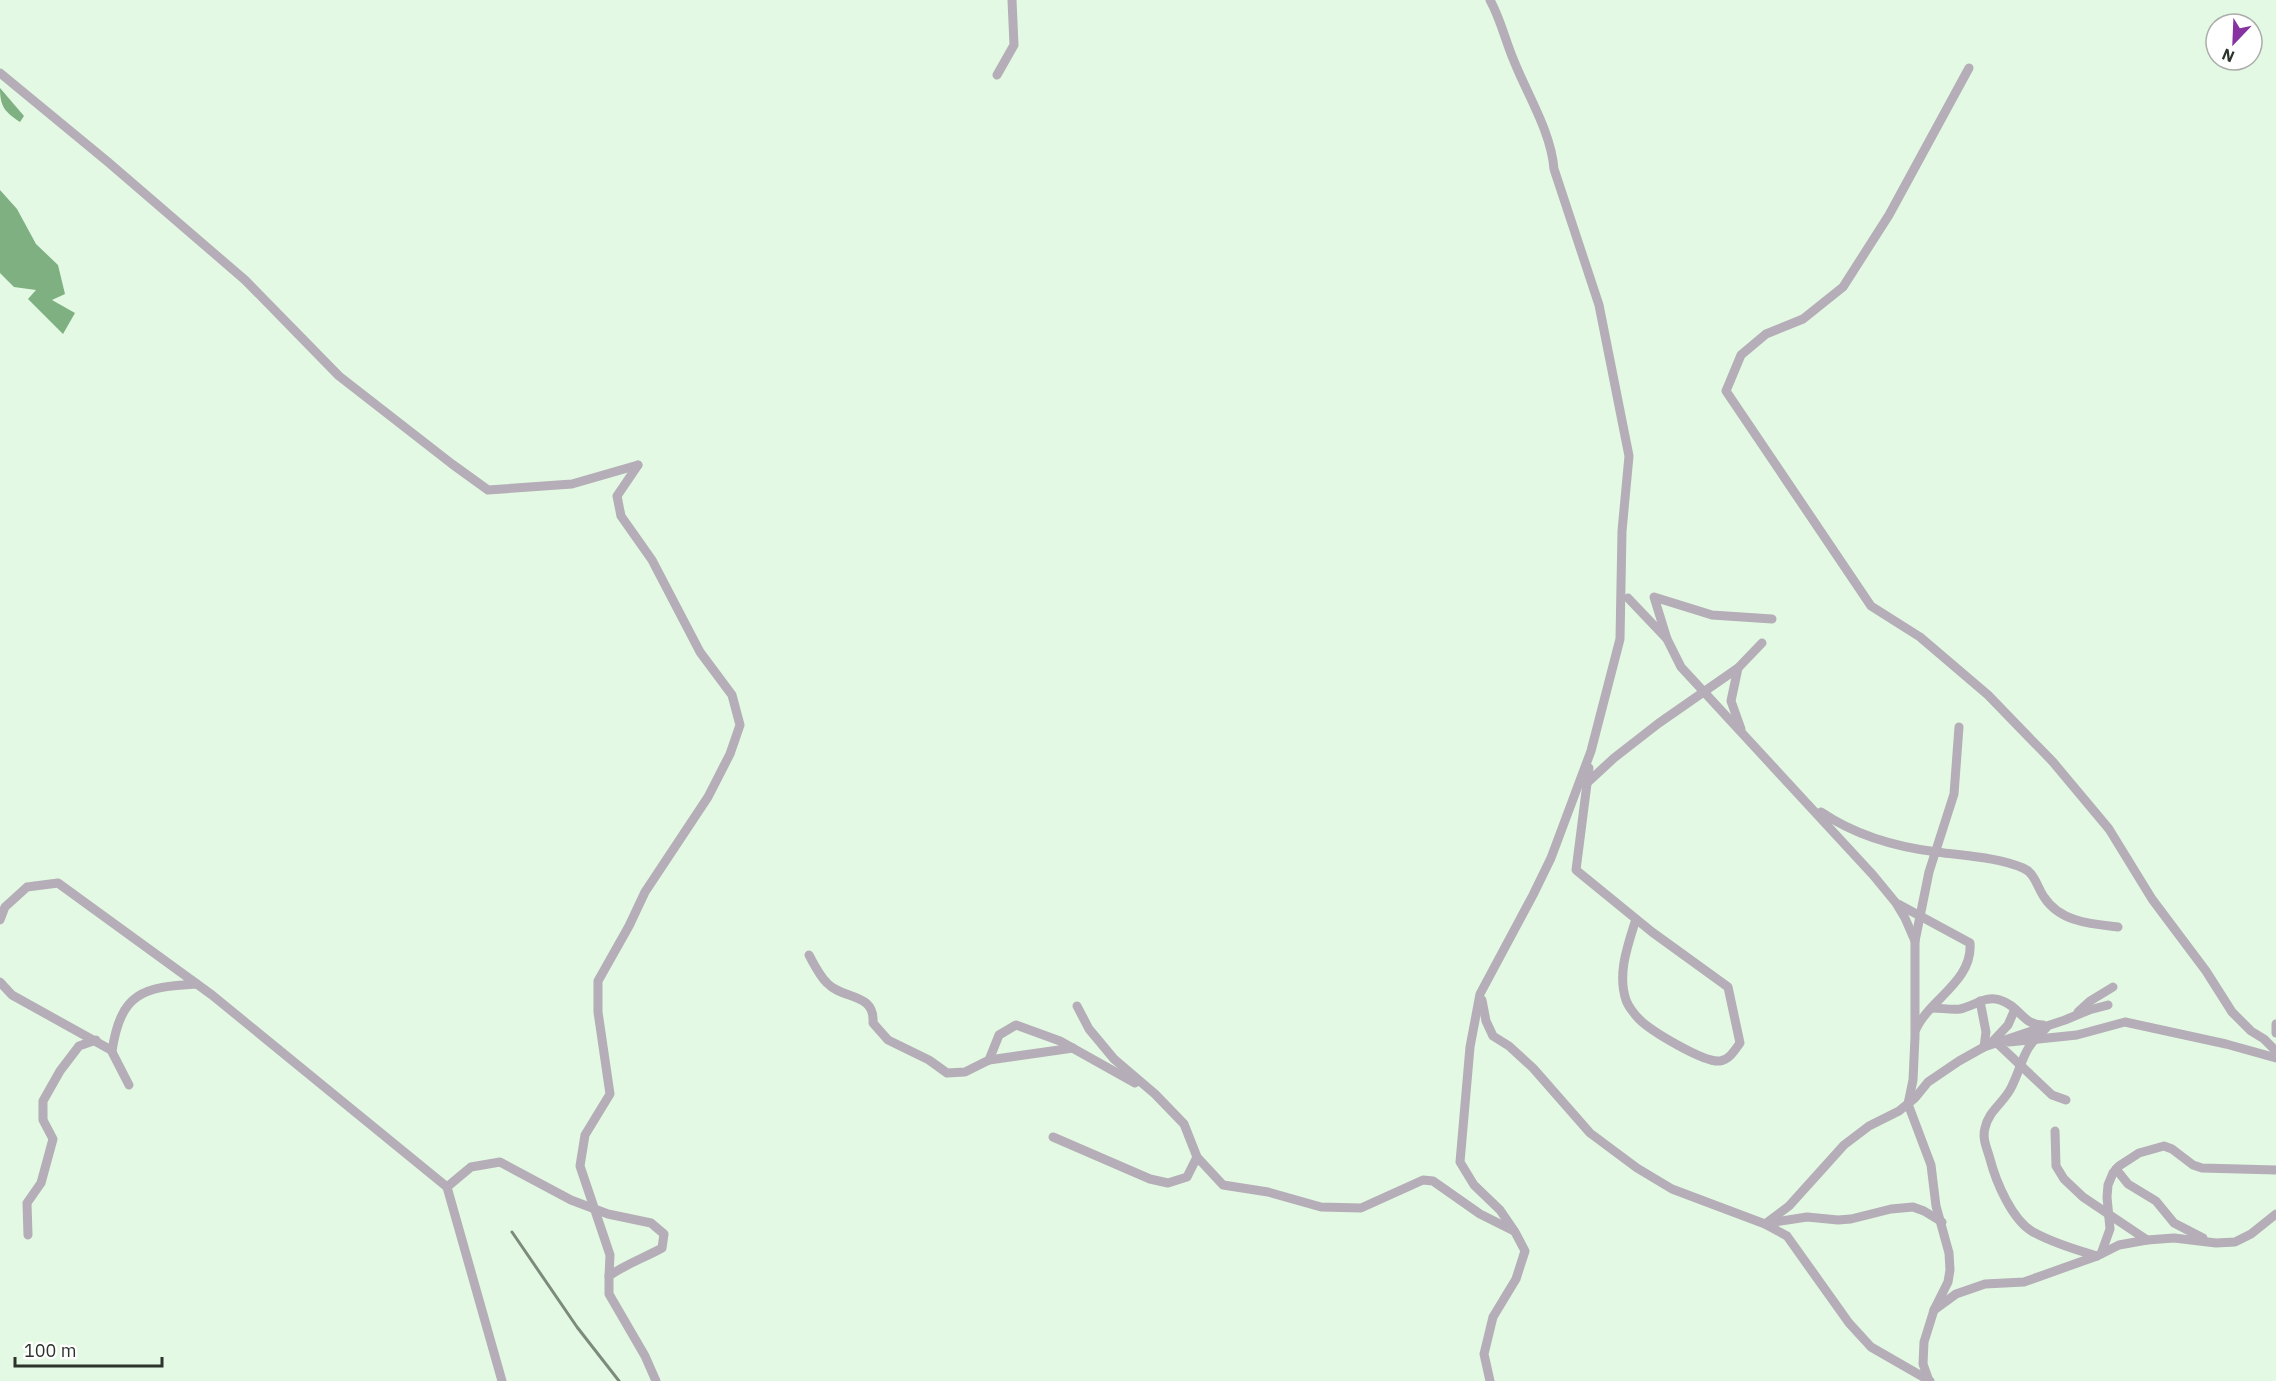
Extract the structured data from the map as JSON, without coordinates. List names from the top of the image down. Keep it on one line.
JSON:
{"scale_bar":"100 m","north":"bottom left"}
